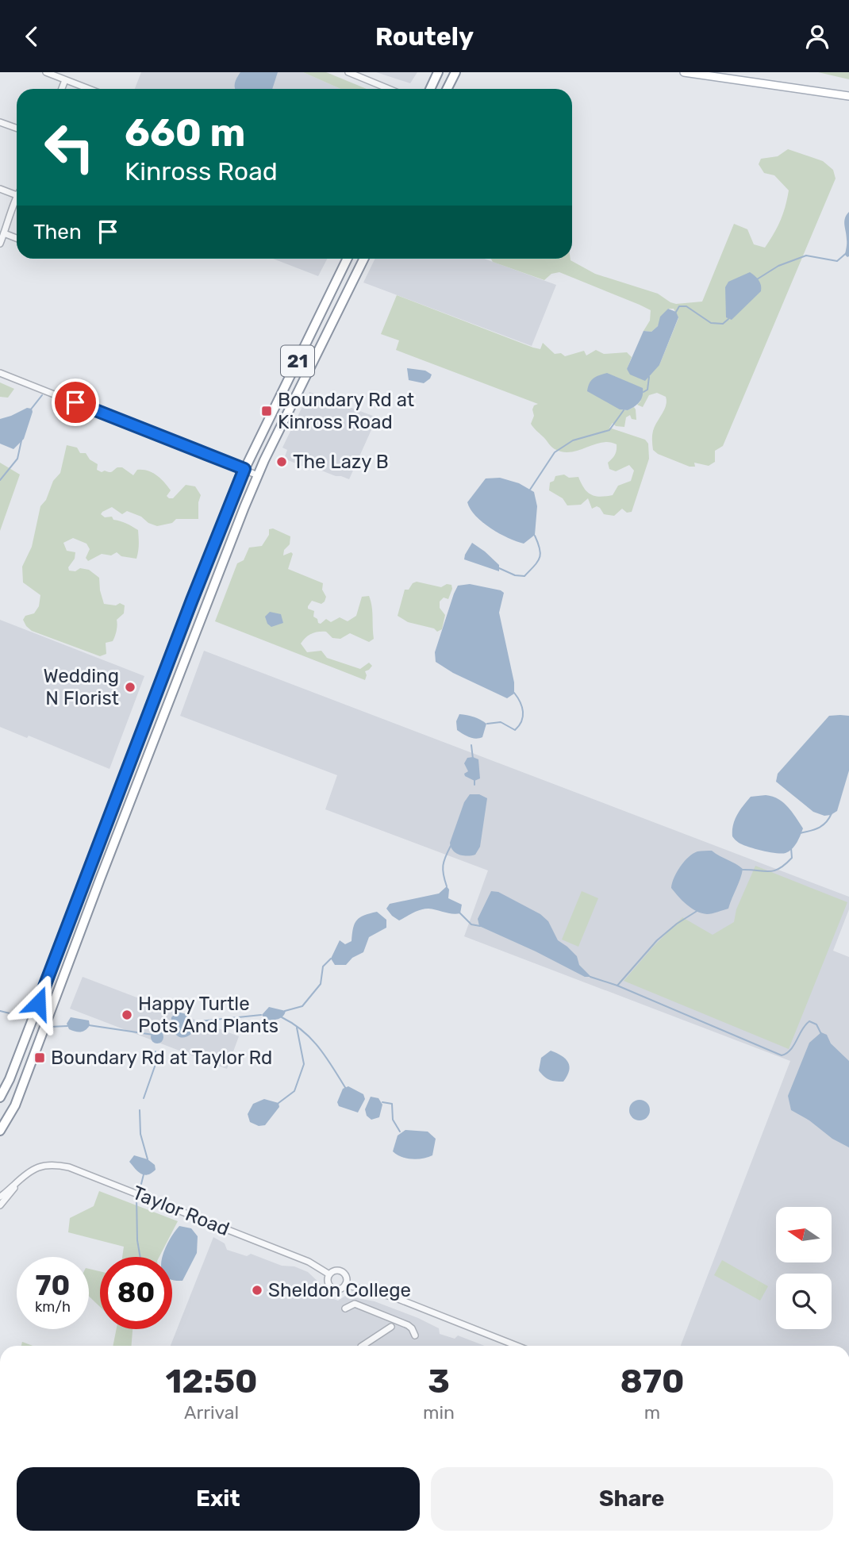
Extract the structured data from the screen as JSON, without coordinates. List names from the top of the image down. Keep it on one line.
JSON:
{"streets":{"highway":["21"],"street":["Taylor Road"]},"places":{"transit":["Boundary Rd at Kinross Road","Boundary Rd at Taylor Rd"],"other":["The Lazy B","Wedding N Florist","Happy Turtle Pots And Plants","Sheldon College"]},"north":"left","page":{"header":"Routely","turn":["660 m","Kinross Road"],"then":"Then","speed":"70 km/h","limit":"80","eta":["12:50","Arrival","3","min","870","m"],"buttons":["Exit","Share"]}}
